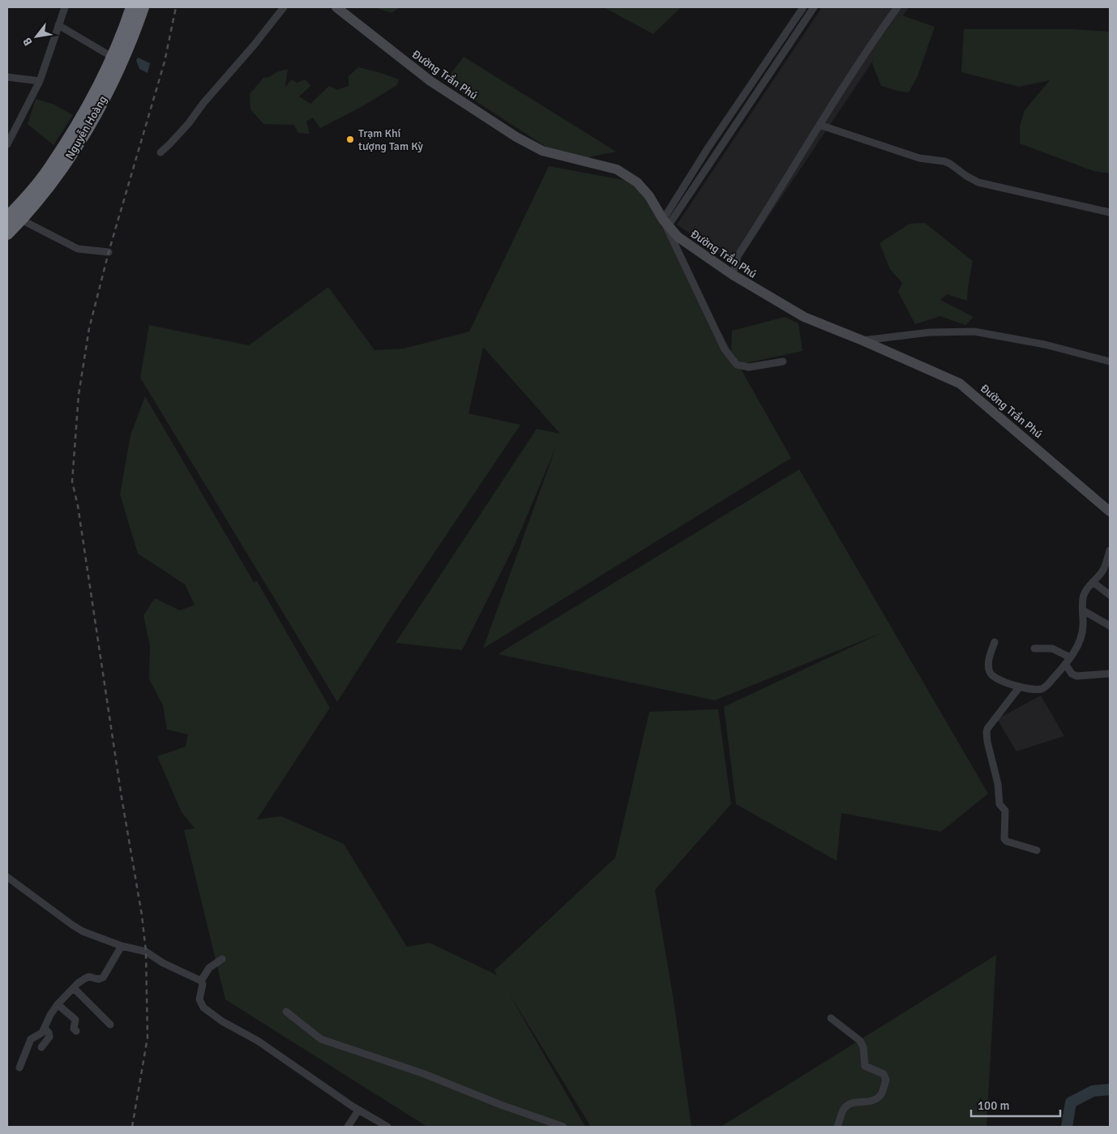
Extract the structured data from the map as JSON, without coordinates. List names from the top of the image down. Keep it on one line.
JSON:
{"streets":{"highway":["Nguyễn Hoàng"],"main road":["Đường Trần Phú"]},"places":["Trạm Khí tượng Tam Kỳ"],"scale_bar":"100 m","north":"bottom left"}
